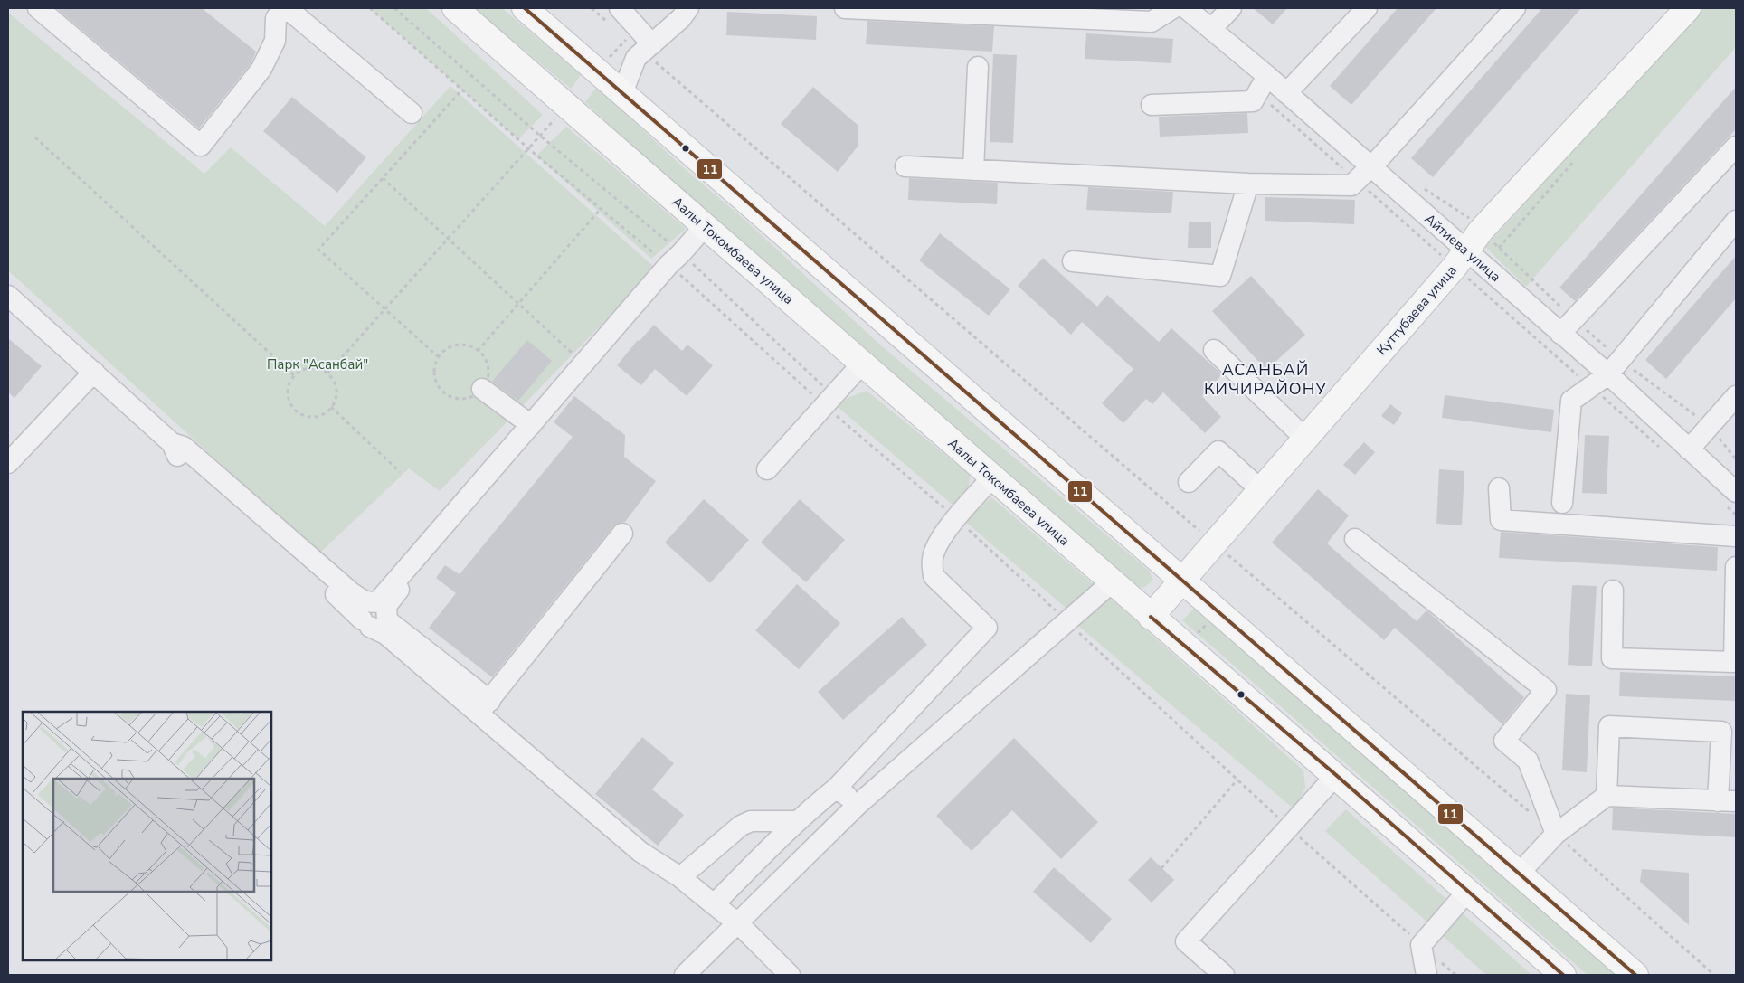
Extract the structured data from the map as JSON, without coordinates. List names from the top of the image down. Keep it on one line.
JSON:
{"streets":{"main road":["Аалы Токомбаева улица","Куттубаева улица"],"street":["Айтиева улица"]},"crossings":[["Айтиева улица","Куттубаева улица"],["Аалы Токомбаева улица","Куттубаева улица"]],"districts":["АСАНБАЙ КИЧИРАЙОНУ"],"parks":["Парк \"Асанбай\""],"lines":["transit line 11"]}
